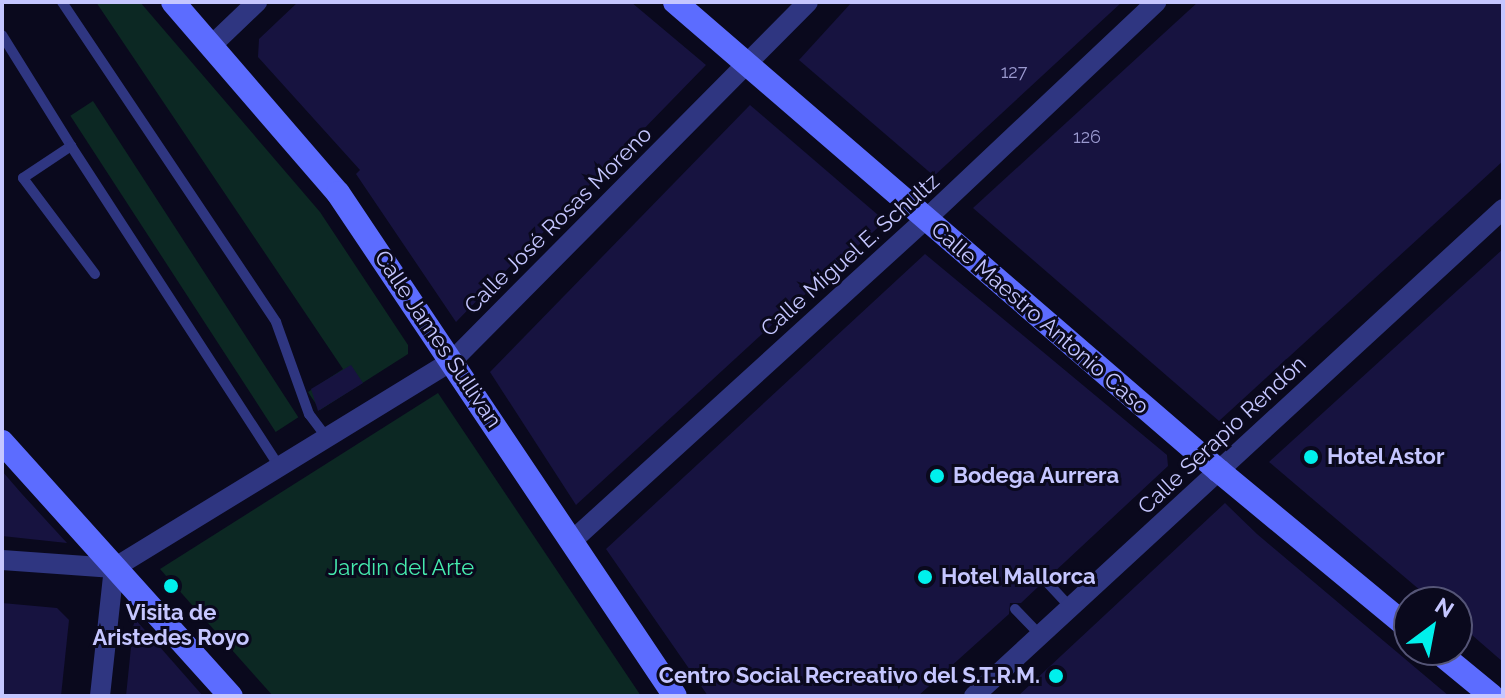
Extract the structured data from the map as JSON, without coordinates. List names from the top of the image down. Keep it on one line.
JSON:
{"streets":{"main road":["Calle Maestro Antonio Caso","Calle James Sullivan"],"street":["Calle José Rosas Moreno","Calle Miguel E. Schultz","Calle Serapio Rendón"]},"crossings":[["Calle José Rosas Moreno","Calle Maestro Antonio Caso"],["Calle José Rosas Moreno","Calle James Sullivan"],["Calle Miguel E. Schultz","Calle Maestro Antonio Caso"],["Calle Miguel E. Schultz","Calle James Sullivan"],["Calle Maestro Antonio Caso","Calle Serapio Rendón"]],"parks":["Jardin del Arte"],"places":["Hotel Astor","Bodega Aurrera","Hotel Mallorca","Visita de Aristedes Royo","Centro Social Recreativo del S.T.R.M."],"house_numbers":["127","126"],"north":"top right"}
